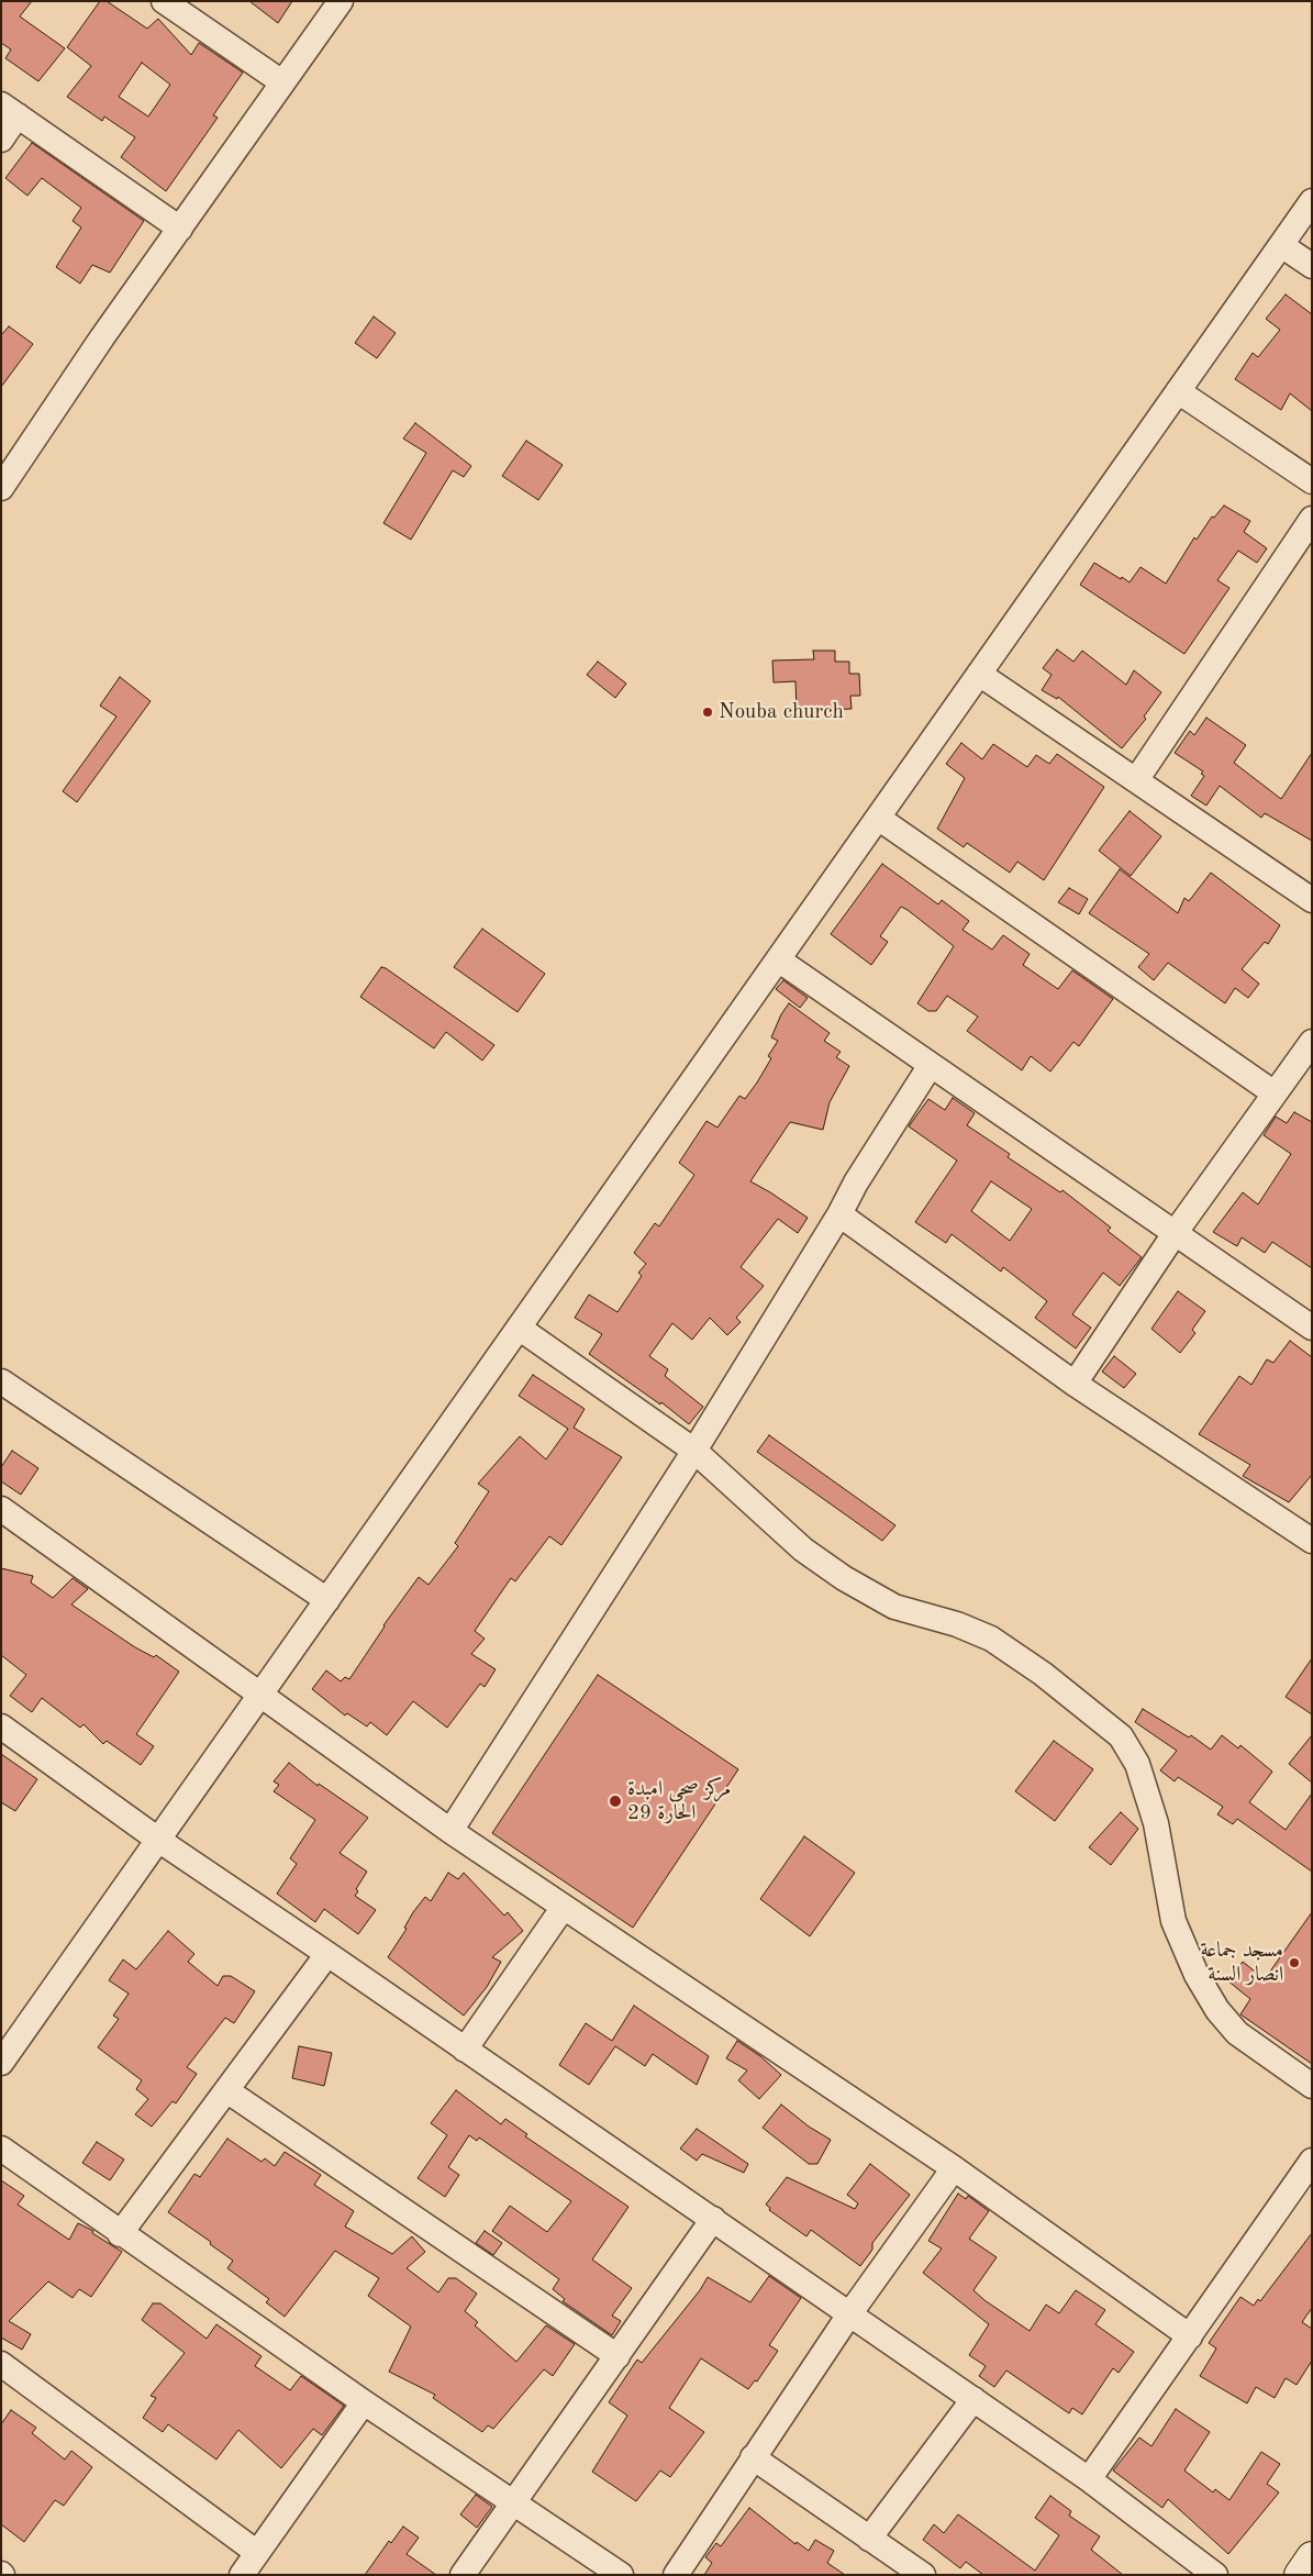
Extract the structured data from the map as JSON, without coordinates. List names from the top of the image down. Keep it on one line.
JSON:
{"places":["Nouba church","مركز صحي امبدة الحارة 29","مسجد جماعة انصار السنة"]}
